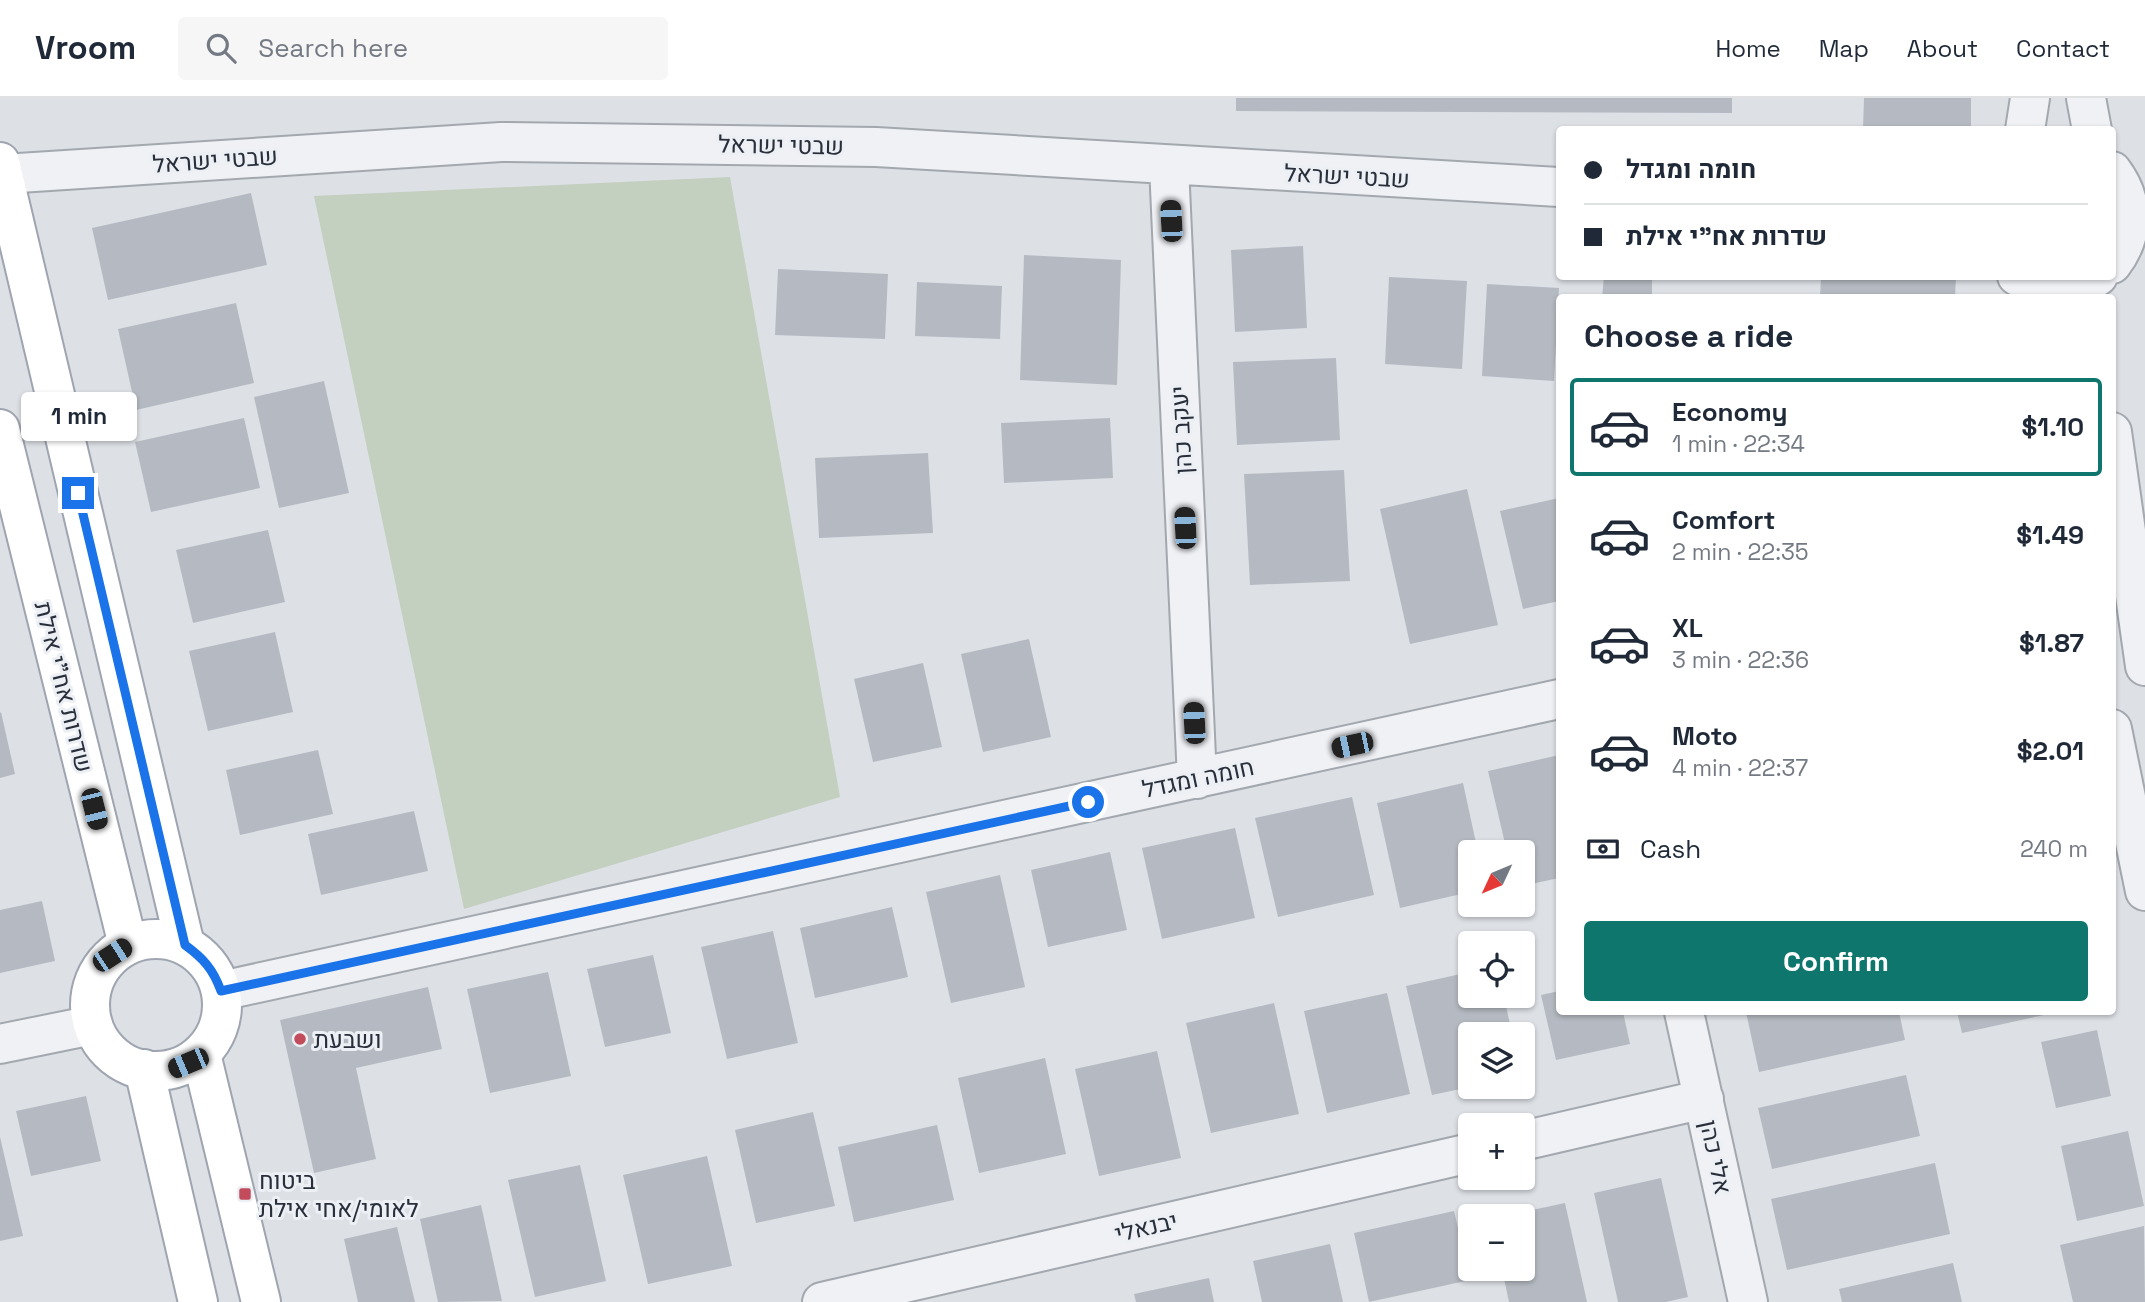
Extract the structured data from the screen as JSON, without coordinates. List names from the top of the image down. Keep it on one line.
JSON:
{"streets":{"main road":["שדרות אח\"י אילת"],"street":["שבטי ישראל","יעקב כהן","חומה ומגדל","אלי כהן","יבנאלי"]},"crossings":[["שבטי ישראל","יעקב כהן"],["יעקב כהן","חומה ומגדל"],["שדרות אח\"י אילת","חומה ומגדל"]],"places":{"other":["ושבעת"],"transit":["ביטוח לאומי/אחי אילת"]},"north":"bottom left","page":{"header":"Vroom","search":"Search here","nav":["Home","Map","About","Contact"],"banner":["חומה ומגדל","שדרות אח\"י אילת"],"heading":"Choose a ride","list":[{"name":"Economy","note":"1 min · 22:34","value":"$1.10"},{"name":"Comfort","note":"2 min · 22:35","value":"$1.49"},{"name":"XL","note":"3 min · 22:36","value":"$1.87"},{"name":"Moto","note":"4 min · 22:37","value":"$2.01"}],"bubble":"1 min","pay":["Cash","240 m"],"map_buttons":["+","−"],"buttons":"Confirm"}}
